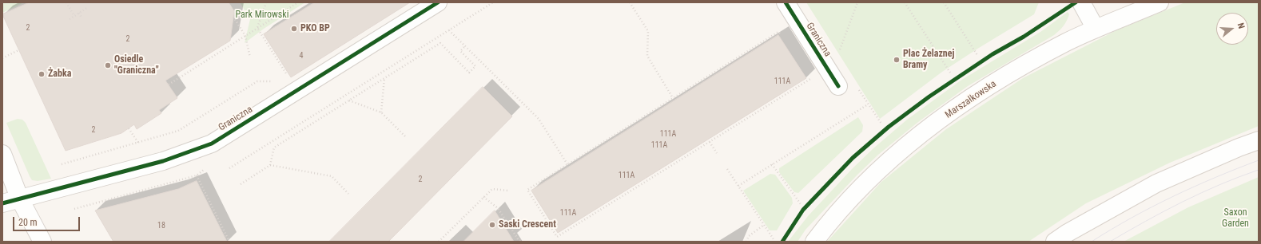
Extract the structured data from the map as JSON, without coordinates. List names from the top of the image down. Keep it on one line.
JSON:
{"streets":{"street":["Graniczna","Marszałkowska"]},"parks":["Park Mirowski","Saxon Garden"],"places":["PKO BP","Plac Żelaznej Bramy","Osiedle \"Graniczna\"","Żabka","Saski Crescent"],"house_numbers":["2","2","4","111A","2","111A","111A","111A","2","111A","18"],"scale_bar":"20 m","north":"right"}
